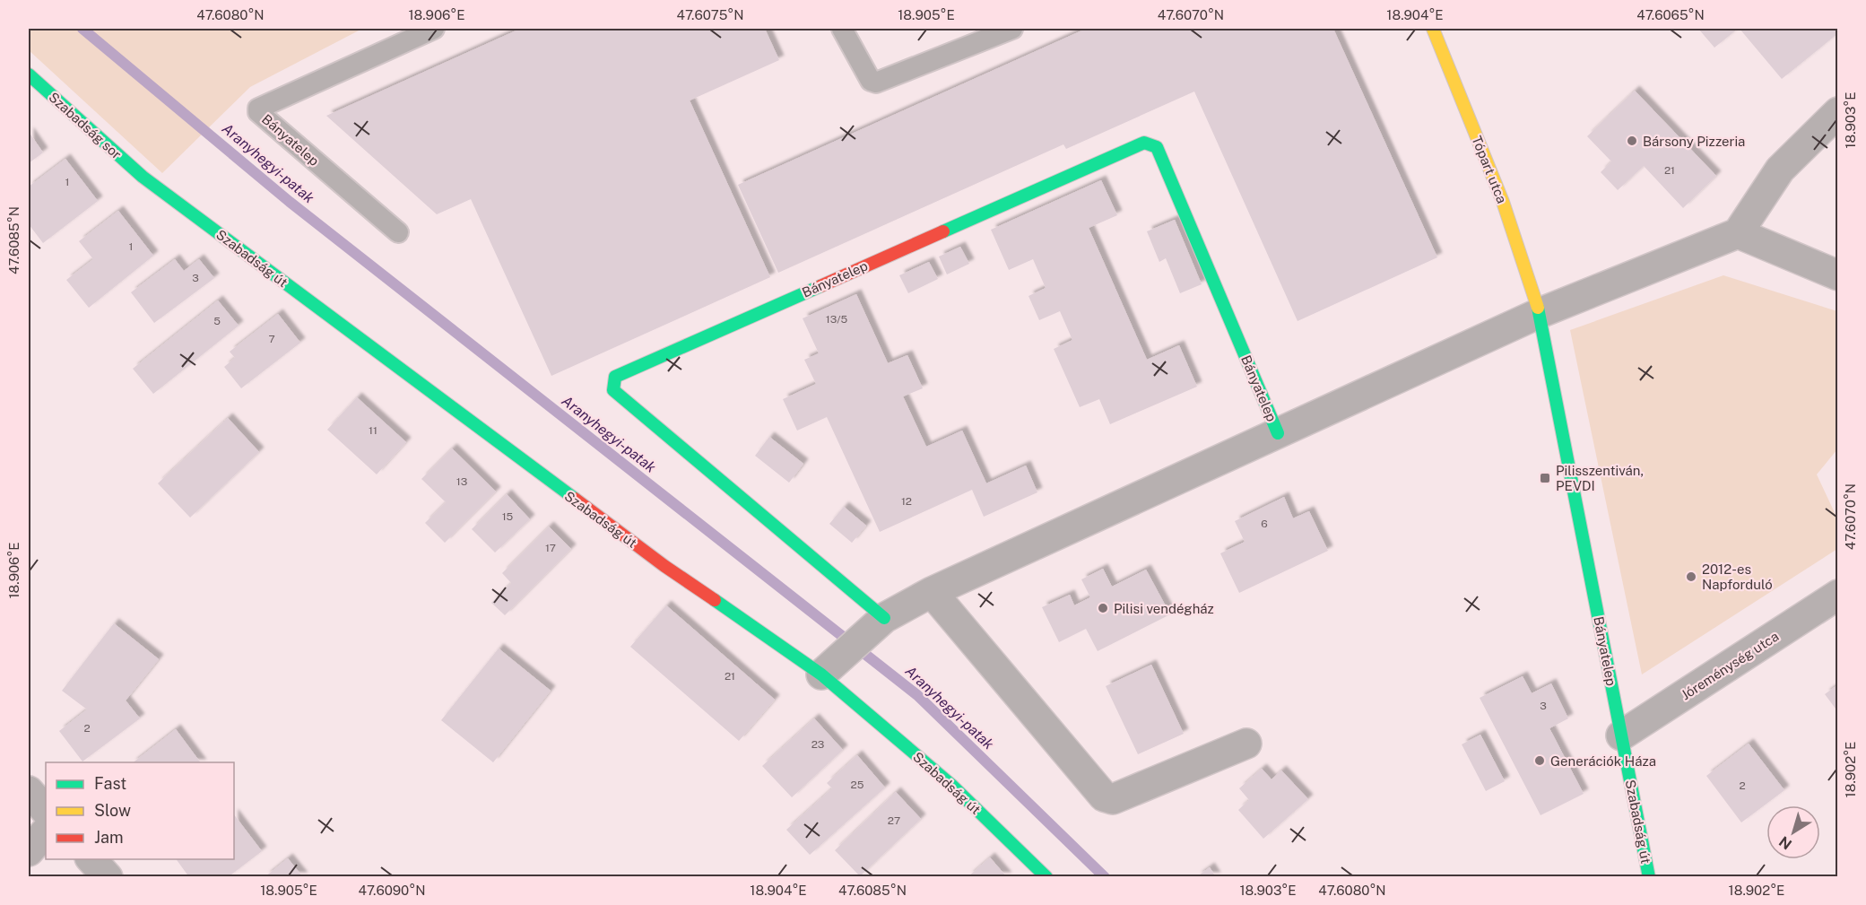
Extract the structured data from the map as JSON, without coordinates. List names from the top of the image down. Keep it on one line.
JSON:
{"streets":{"street":["Szabadság sor","Bányatelep","Tópart utca","Szabadság út","Jóreménység utca"]},"crossings":[["Szabadság sor","Szabadság út"],["Bányatelep","Tópart utca"],["Bányatelep","Szabadság út"],["Bányatelep","Jóreménység utca"],["Szabadság út","Jóreménység utca"]],"water":["Aranyhegyi-patak"],"places":{"other":["Bársony Pizzeria","2012-es Napforduló","Pilisi vendégház","Generációk Háza"],"transit":["Pilisszentiván, PEVDI"]},"house_numbers":["21","1","1","3","13/5","5","7","11","13","12","15","6","17","21","3","2","23","25","2","27"],"legend":["Fast","Slow","Jam"],"north":"bottom left","coordinates":["47.6080°N","18.906°E","47.6075°N","18.905°E","47.6070°N","18.904°E","47.6065°N","18.903°E","47.6085°N","18.902°E","47.6090°N"]}
